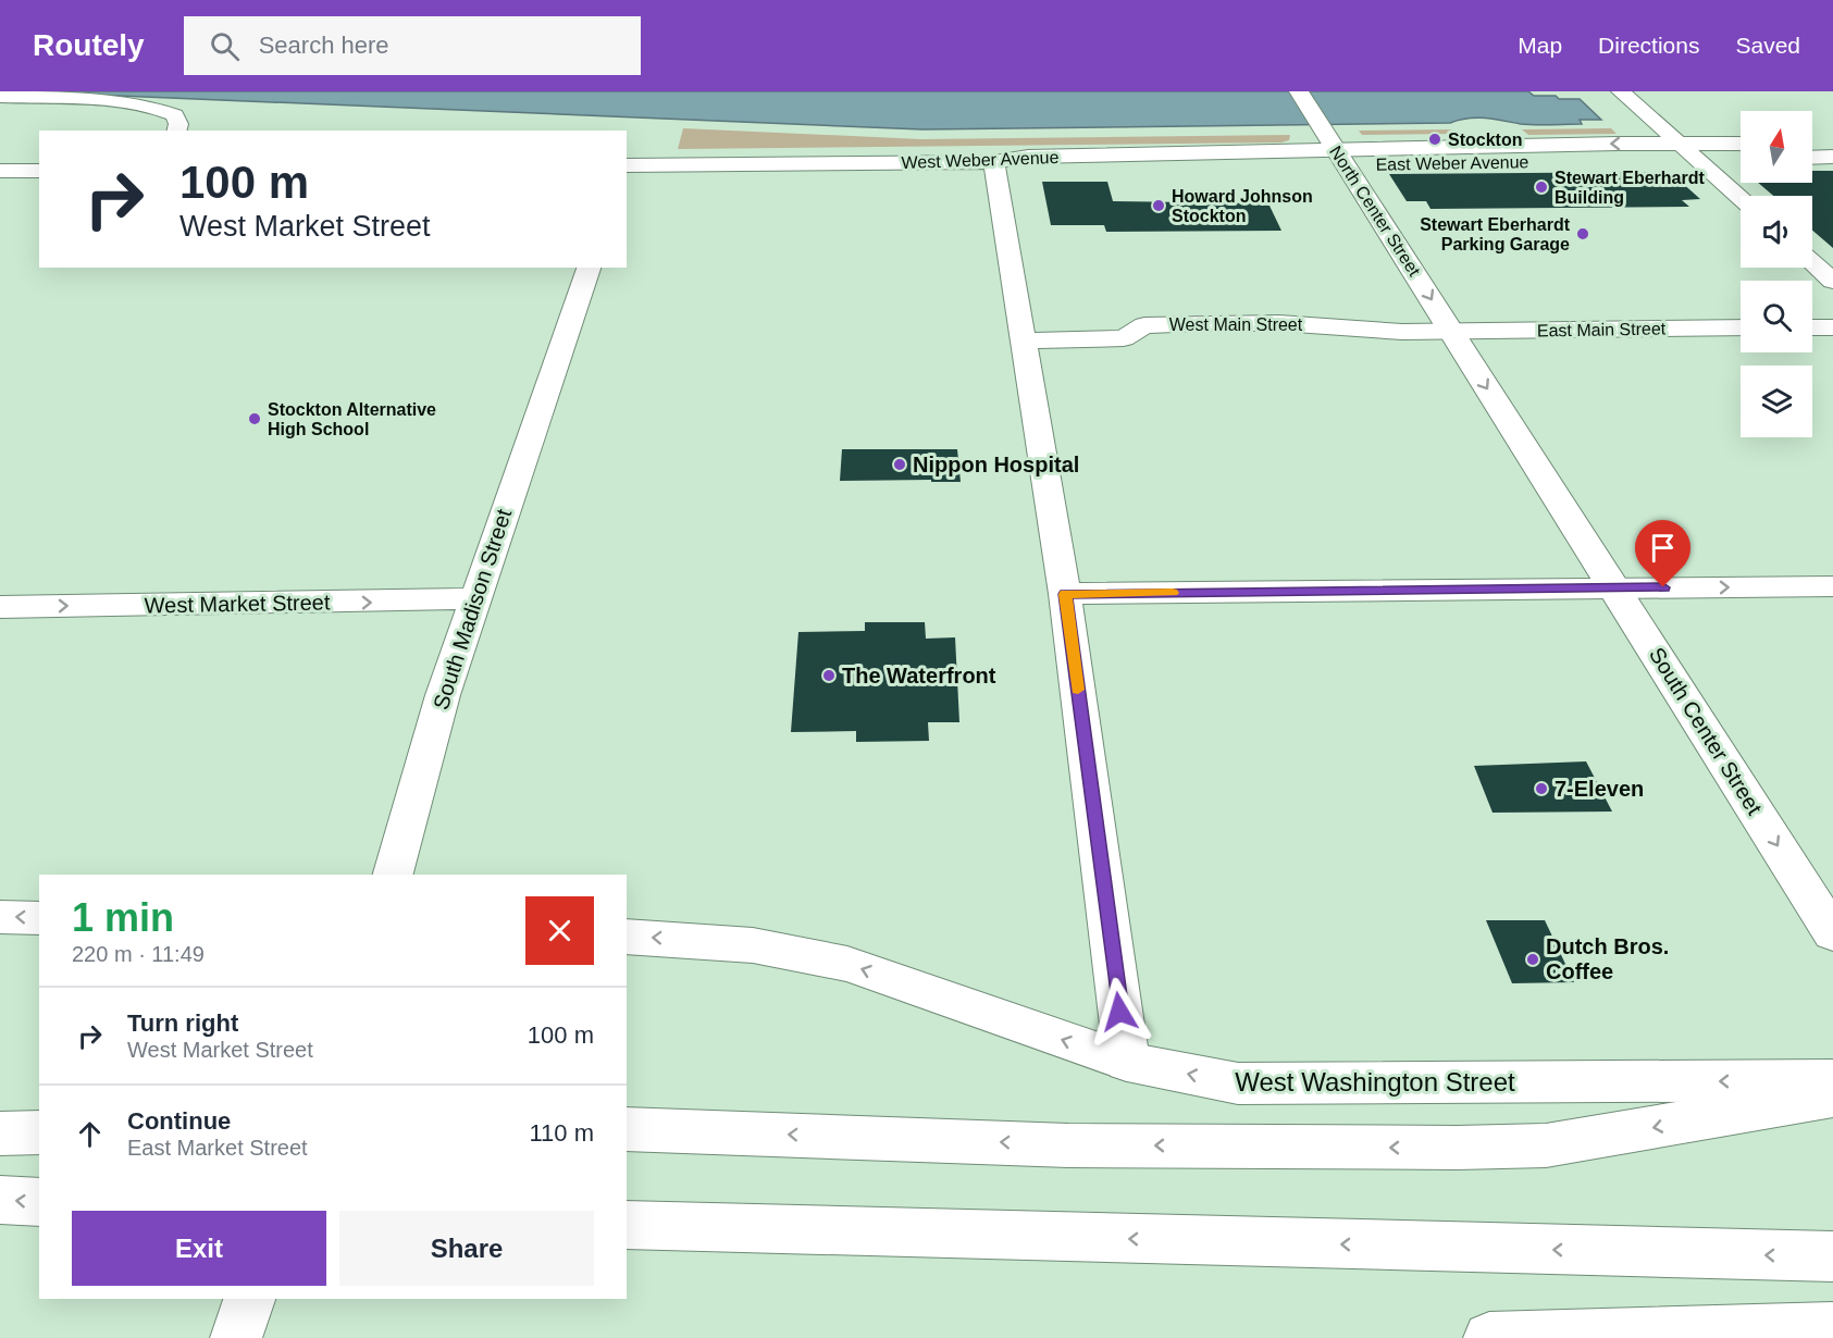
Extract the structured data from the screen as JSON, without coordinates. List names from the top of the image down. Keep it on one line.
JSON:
{"streets":{"main road":["West Weber Avenue","East Weber Avenue","North Center Street","West Main Street","East Main Street","West Market Street","South Madison Street","South Center Street","West Washington Street"]},"crossings":[["West Weber Avenue","East Weber Avenue"],["East Weber Avenue","North Center Street"],["North Center Street","West Main Street"],["North Center Street","East Main Street"],["North Center Street","South Center Street"],["West Main Street","East Main Street"],["West Main Street","South Center Street"],["East Main Street","South Center Street"],["West Market Street","South Madison Street"]],"one_way":["West Market Street","South Center Street"],"places":["Stockton","Stewart Eberhardt Building","Howard Johnson Stockton","Stewart Eberhardt Parking Garage","Stockton Alternative High School","Nippon Hospital","The Waterfront","7-Eleven","Dutch Bros. Coffee"],"north":"top","page":{"header":"Routely","search":"Search here","nav":["Map","Directions","Saved"],"turn":["100 m","West Market Street"],"heading":["1 min","220 m · 11:49"],"list":[{"name":"Turn right","note":"West Market Street","value":"100 m"},{"name":"Continue","note":"East Market Street","value":"110 m"}],"buttons":["Exit","Share"]}}
